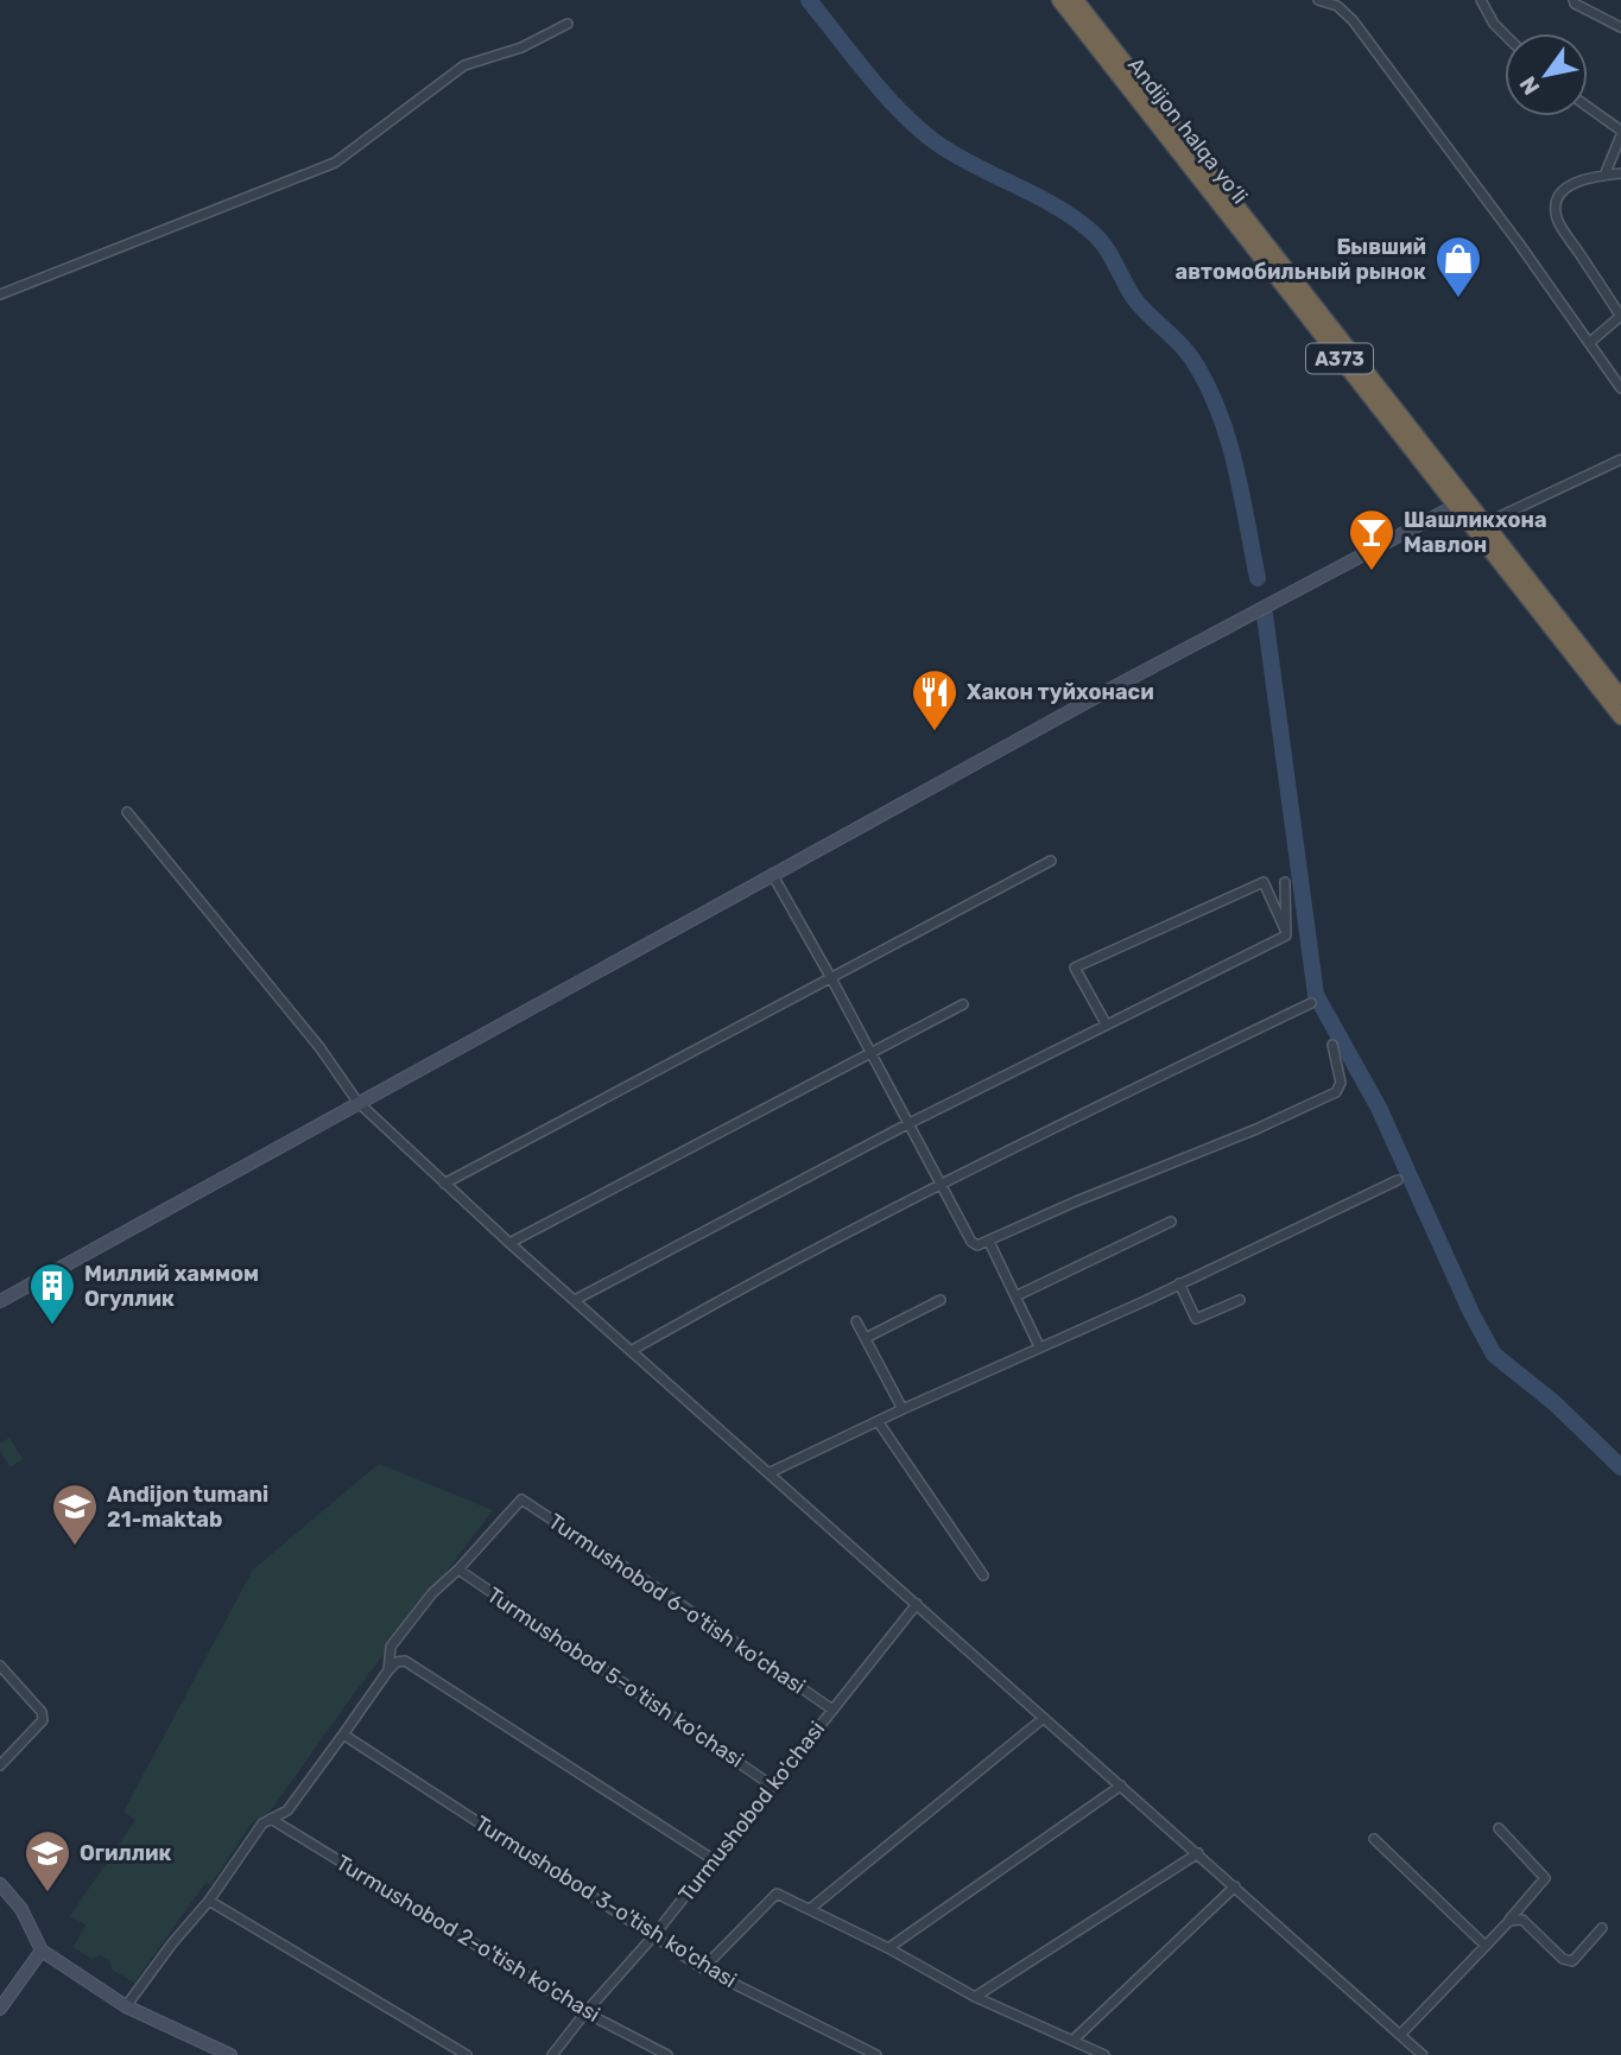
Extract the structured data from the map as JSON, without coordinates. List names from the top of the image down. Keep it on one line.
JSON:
{"streets":{"highway":["Andijon halqa yo‘li","A373"],"street":["Turmushobod 6-o'tish ko'chasi","Turmushobod 5-o'tish ko'chasi","Turmushobod ko'chasi","Turmushobod 3-o'tish ko'chasi","Turmushobod 2-o'tish ko'chasi"]},"crossings":[["Turmushobod 6-o'tish ko'chasi","Turmushobod 5-o'tish ko'chasi"],["Turmushobod 6-o'tish ko'chasi","Turmushobod ko'chasi"],["Turmushobod 5-o'tish ko'chasi","Turmushobod ko'chasi"],["Turmushobod ko'chasi","Turmushobod 3-o'tish ko'chasi"],["Turmushobod ko'chasi","Turmushobod 2-o'tish ko'chasi"]],"places":{"shop":["Бывший автомобильный рынок"],"bar":["Шашликхона Мавлон"],"restaurant":["Хакон туйхонаси"],"building":["Миллий хаммом Огуллик"],"school or university":["Andijon tumani 21-maktab","Огиллик"]},"north":"bottom left"}
